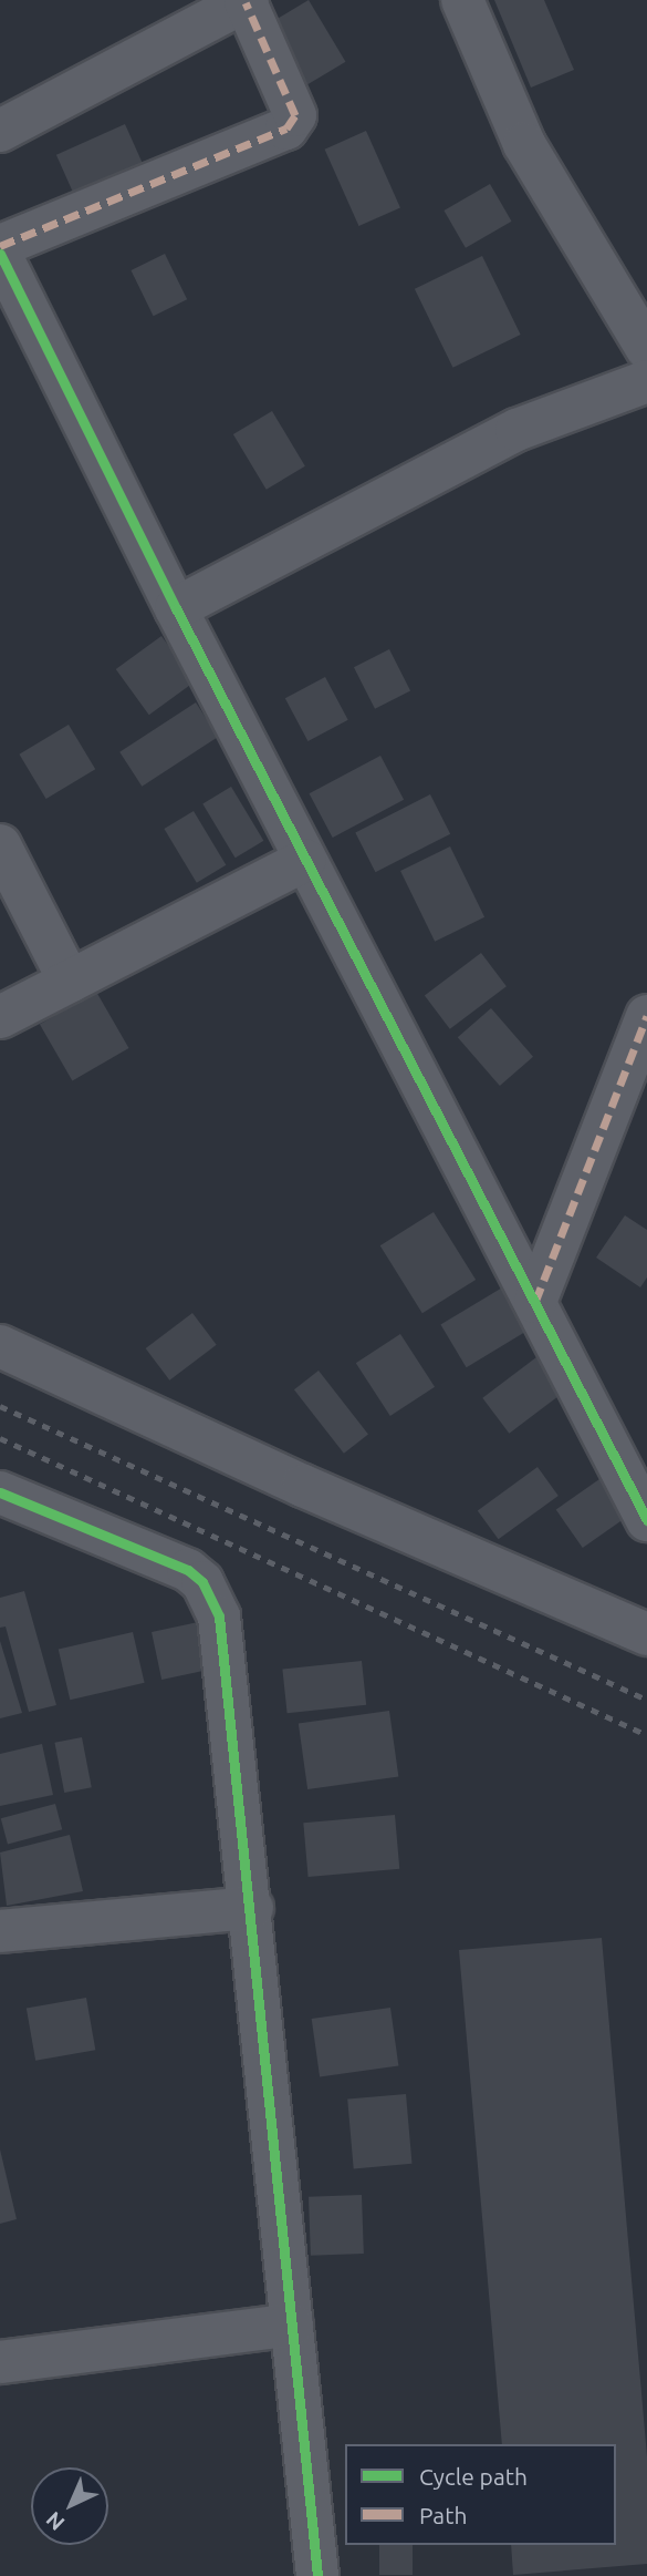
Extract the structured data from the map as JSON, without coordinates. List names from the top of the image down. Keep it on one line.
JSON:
{"legend":["Cycle path","Path"],"north":"bottom left"}
